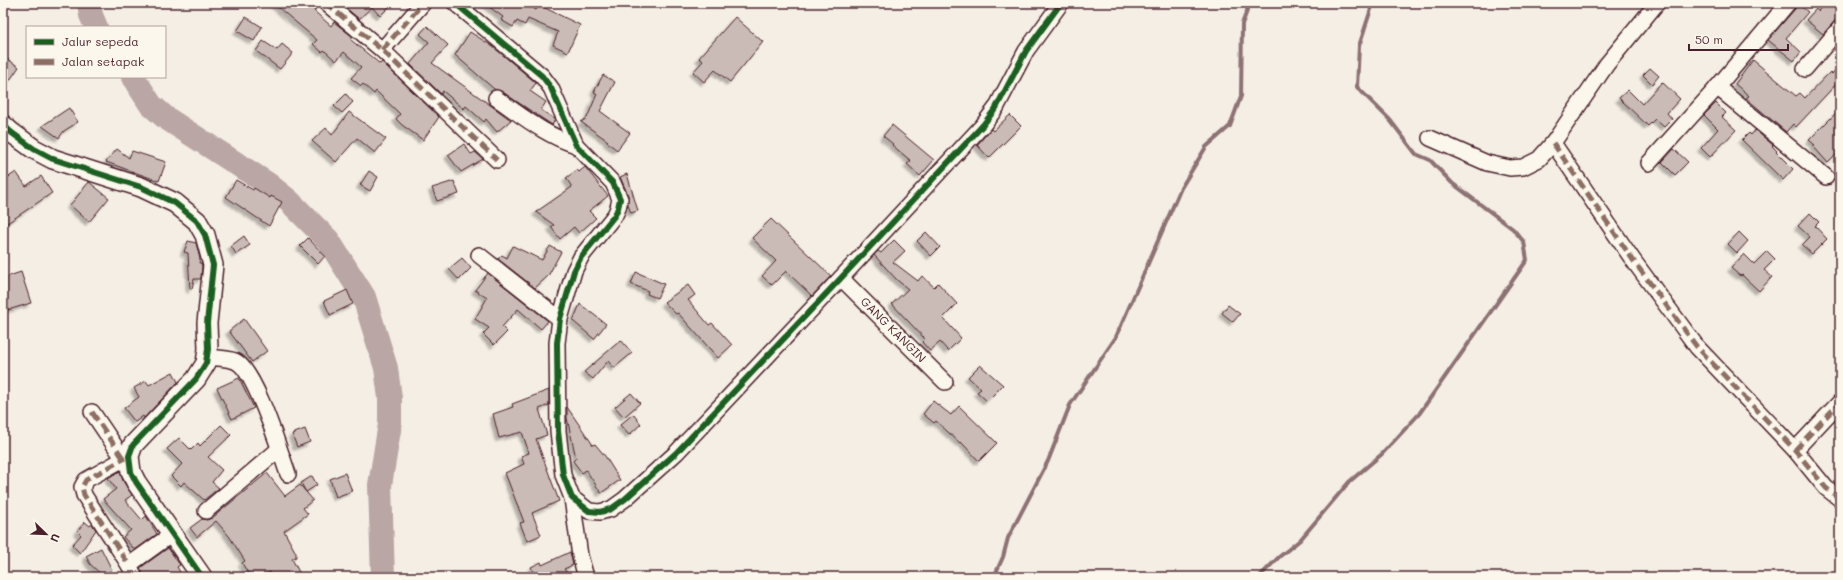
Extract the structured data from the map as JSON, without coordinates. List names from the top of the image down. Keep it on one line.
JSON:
{"streets":{"street":["GANG KANGIN"]},"legend":["Jalur sepeda","Jalan setapak"],"scale_bar":"50 m","north":"bottom right"}
